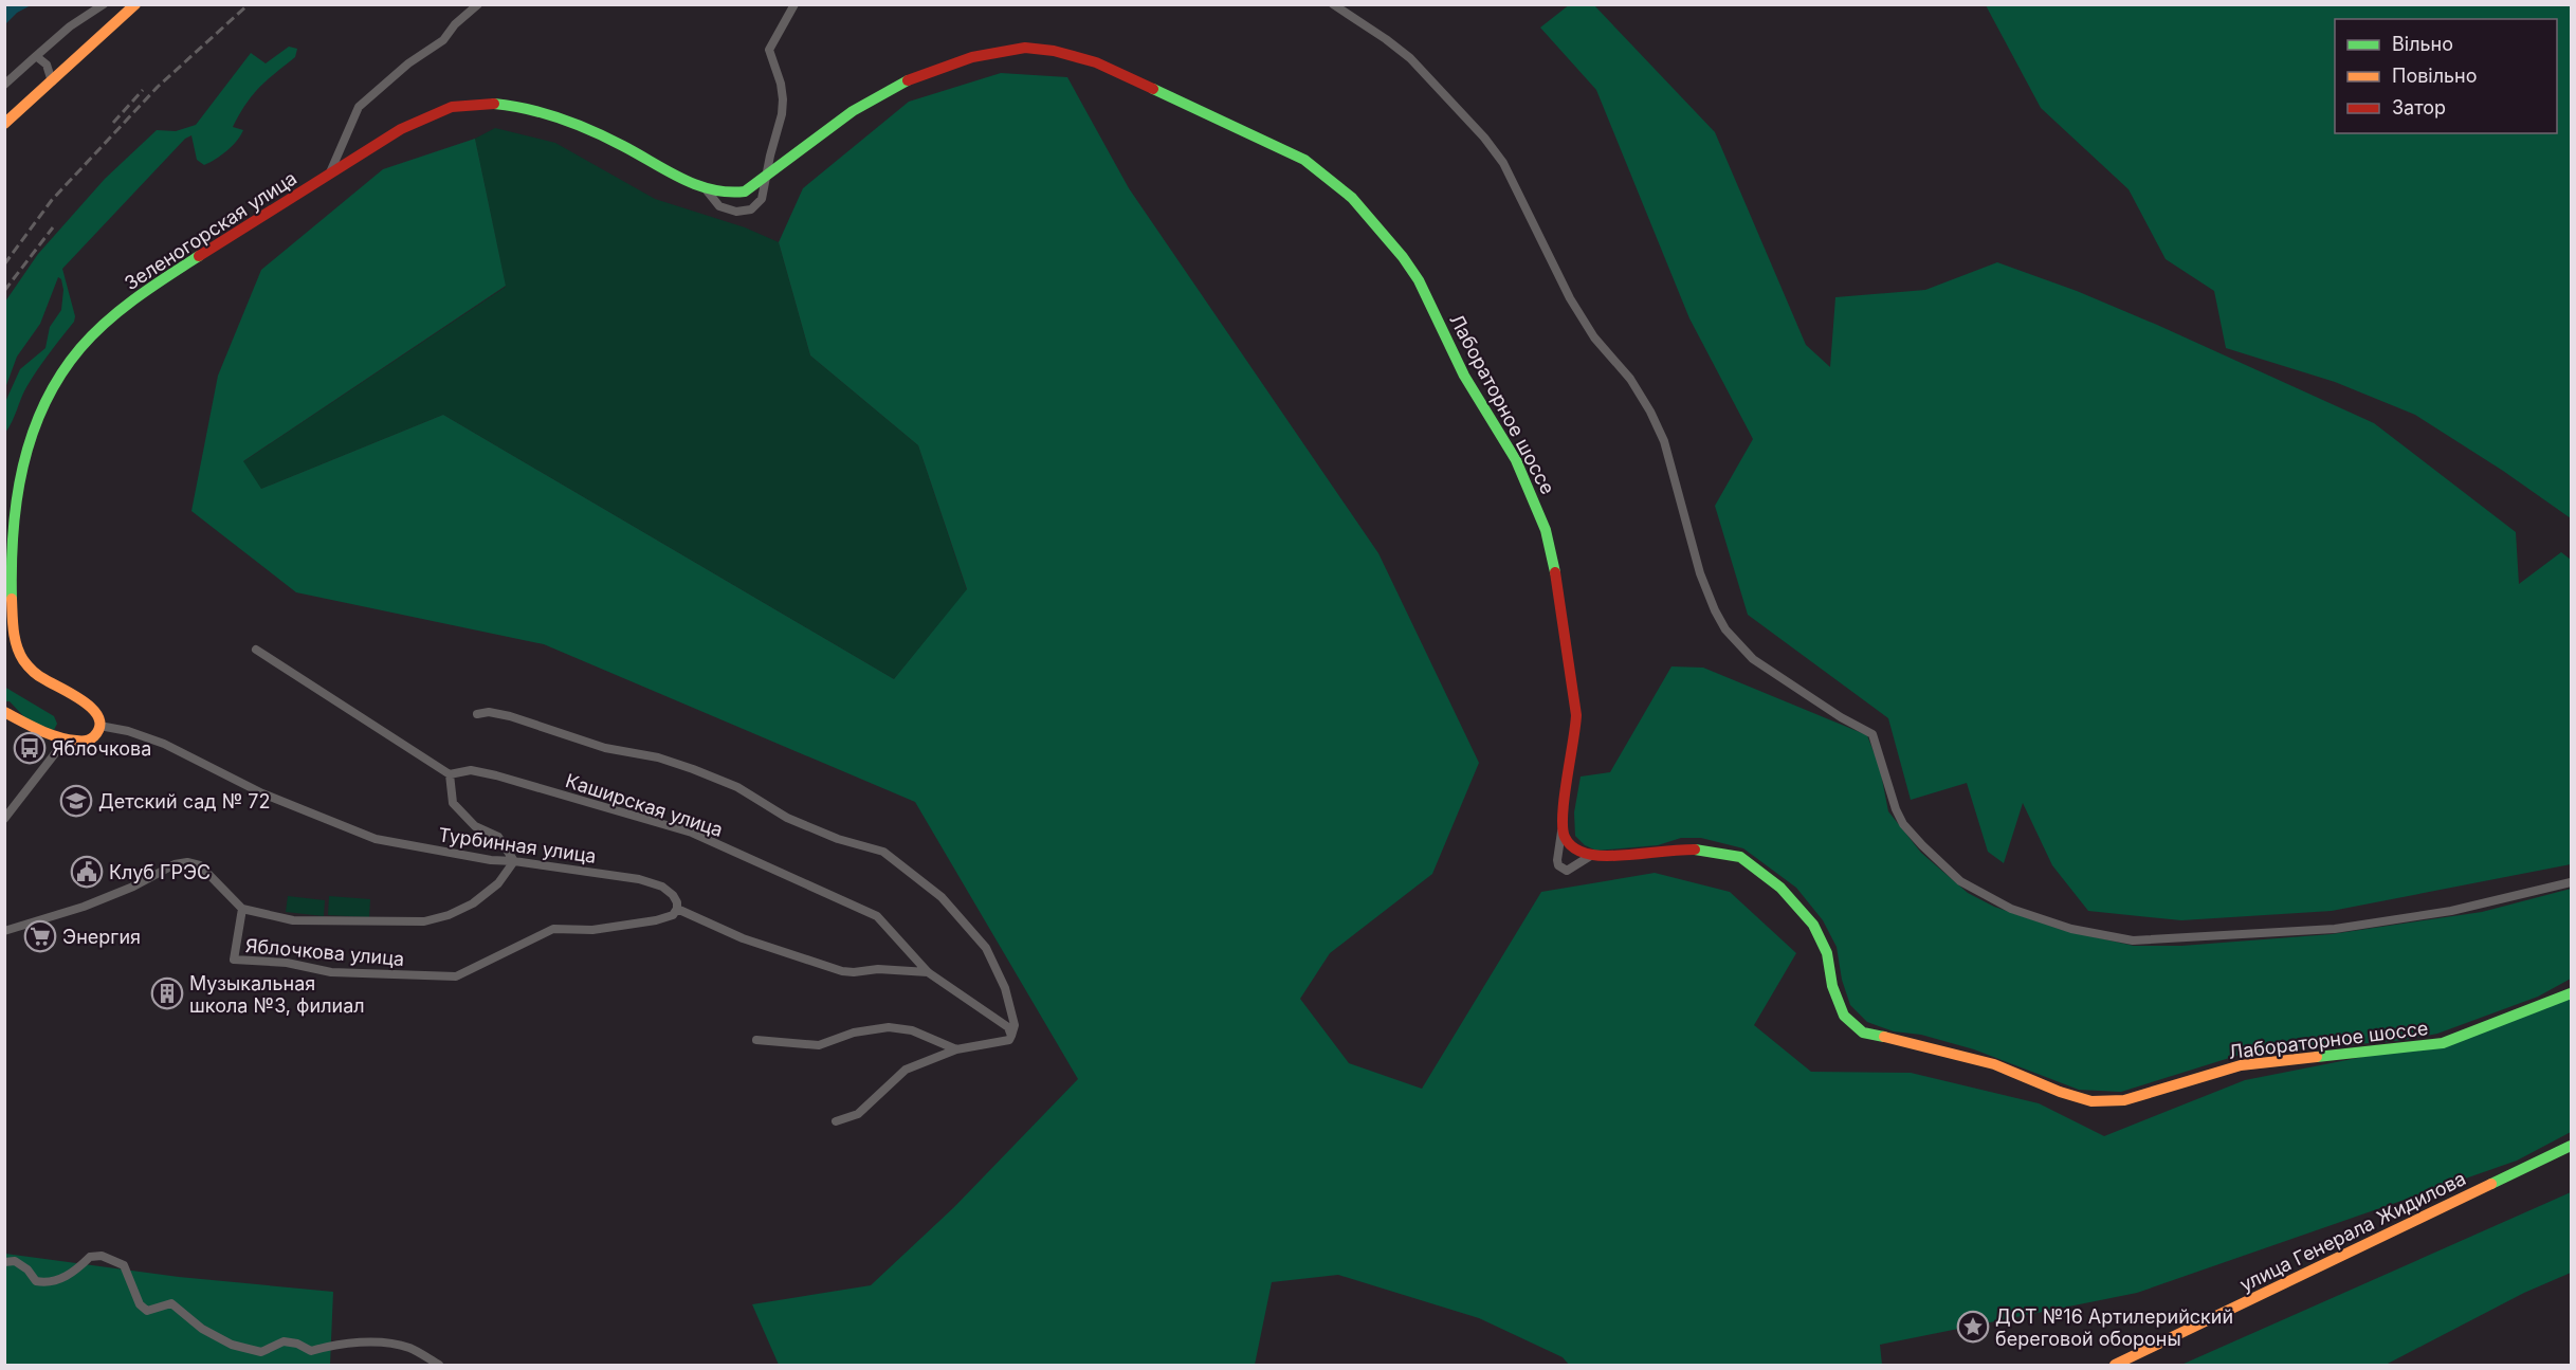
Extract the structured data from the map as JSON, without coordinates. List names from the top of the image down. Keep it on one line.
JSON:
{"streets":{"main road":["Зеленогорская улица","Лабораторное шоссе","улица Генерала Жидилова"],"street":["Каширская улица","Турбинная улица","Яблочкова улица"]},"crossings":[["Зеленогорская улица","Лабораторное шоссе"],["Зеленогорская улица","Турбинная улица"],["Каширская улица","Турбинная улица"],["Турбинная улица","Яблочкова улица"]],"places":{"bus stop":["Яблочкова"],"school or university":["Детский сад № 72"],"public building":["Клуб ГРЭС"],"supermarket":["Энергия"],"building":["Музыкальная школа №3, филиал"],"place":["ДОТ №16 Артилерийский береговой обороны"]},"legend":["Вільно","Повільно","Затор"]}
